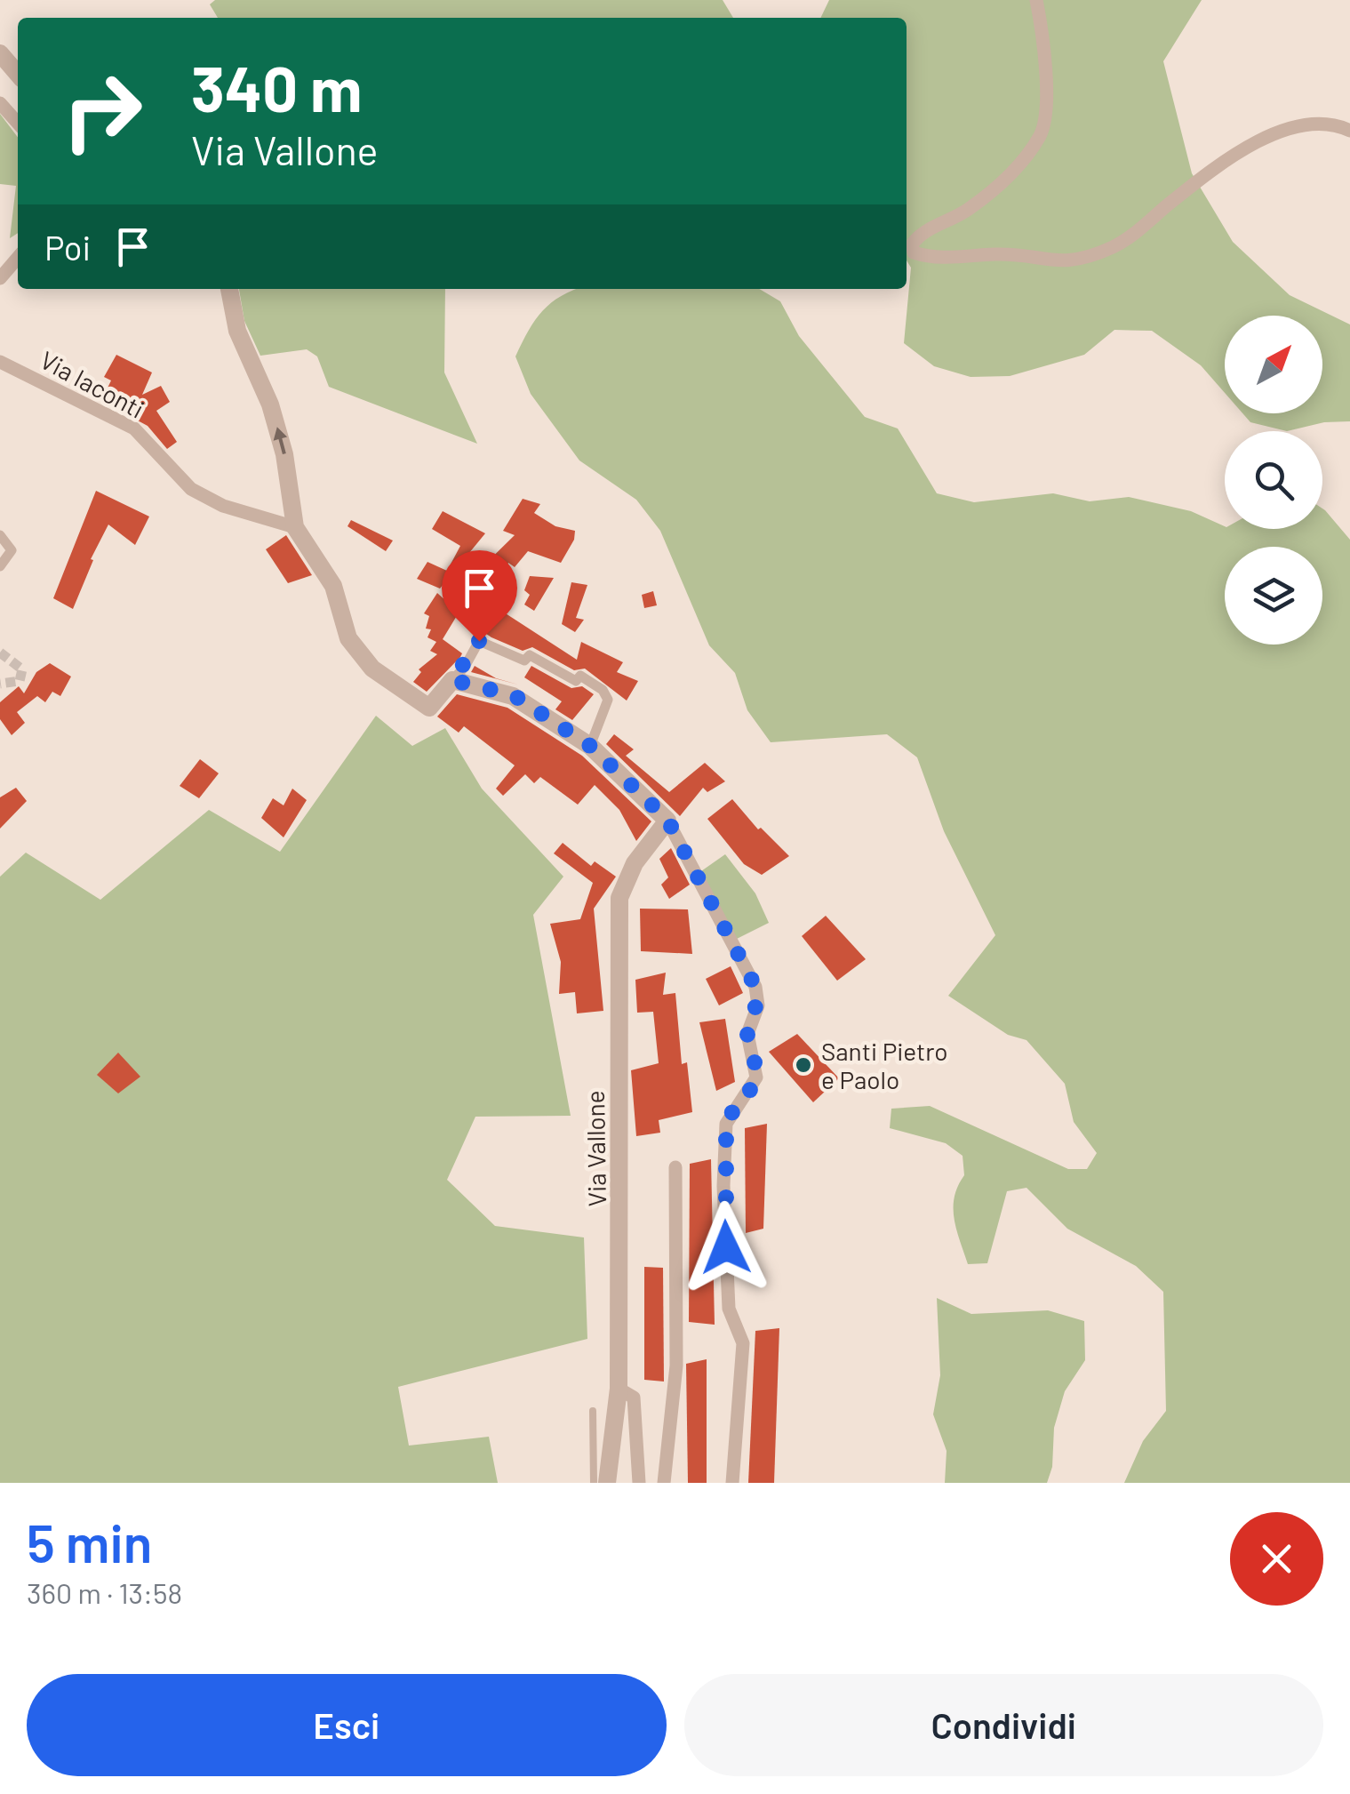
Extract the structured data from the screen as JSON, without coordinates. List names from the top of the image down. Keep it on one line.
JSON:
{"streets":{"street":["Via Iaconti","Via Vallone"]},"places":["Santi Pietro e Paolo"],"north":"top right","page":{"turn":["340 m","Via Vallone"],"then":"Poi","heading":["5 min","360 m · 13:58"],"buttons":["Esci","Condividi"]}}
